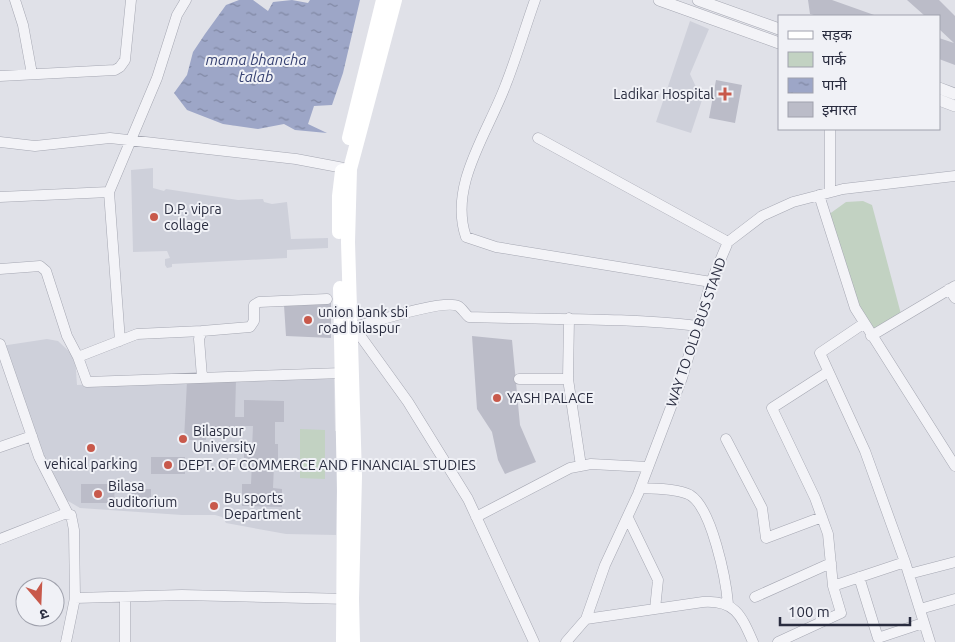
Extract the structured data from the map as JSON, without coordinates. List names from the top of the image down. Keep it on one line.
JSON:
{"streets":{"street":["WAY TO OLD BUS STAND"]},"water":["mama bhancha talab"],"places":{"health":["Ladikar Hospital"],"other":["D.P. vipra collage","union bank sbi road bilaspur","YASH PALACE","Bilaspur University","vehical parking","DEPT. OF COMMERCE AND FINANCIAL STUDIES","Bilasa auditorium","Bu sports Department"]},"legend":["सड़क","पार्क","पानी","इमारत"],"scale_bar":"100 m","north":"bottom"}
